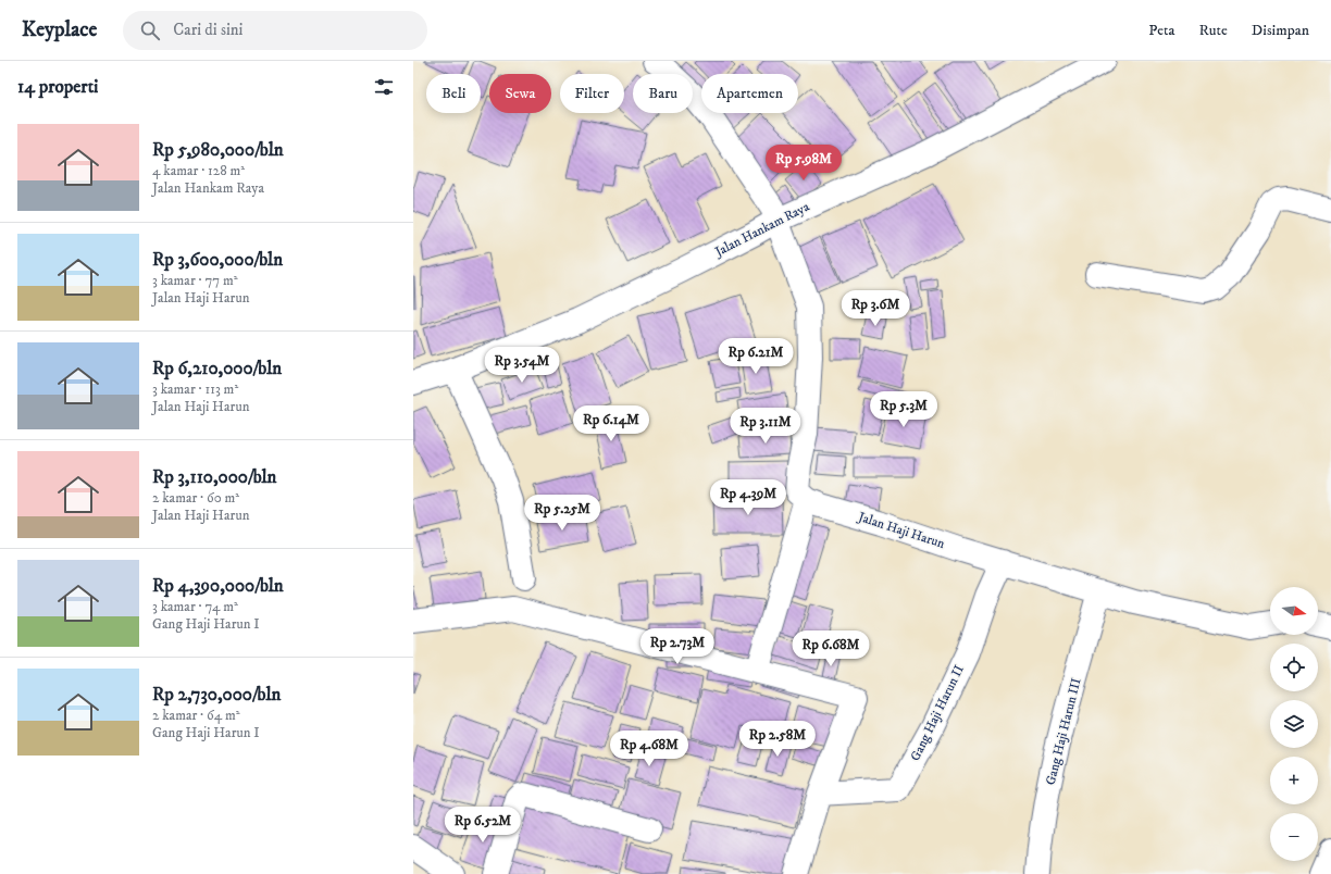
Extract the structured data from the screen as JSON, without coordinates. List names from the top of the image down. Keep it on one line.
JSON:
{"streets":{"street":["Jalan Hankam Raya","Jalan Haji Harun","Gang Haji Harun II","Gang Haji Harun III"]},"crossings":[["Jalan Haji Harun","Gang Haji Harun II"],["Jalan Haji Harun","Gang Haji Harun III"]],"north":"right","page":{"header":"Keyplace","search":"Cari di sini","nav":["Peta","Rute","Disimpan"],"heading":"14 properti","chip":["Beli","Sewa","Filter","Baru","Apartemen"],"list":[{"name":"Rp 5,980,000/bln","note":"4 kamar · 128 m² · Jalan Hankam Raya"},{"name":"Rp 3,600,000/bln","note":"3 kamar · 77 m² · Jalan Haji Harun"},{"name":"Rp 6,210,000/bln","note":"3 kamar · 113 m² · Jalan Haji Harun"},{"name":"Rp 3,110,000/bln","note":"2 kamar · 60 m² · Jalan Haji Harun"},{"name":"Rp 4,390,000/bln","note":"3 kamar · 74 m² · Gang Haji Harun I"},{"name":"Rp 2,730,000/bln","note":"2 kamar · 64 m² · Gang Haji Harun I"}],"price":["Rp 5.98M","Rp 3.6M","Rp 6.21M","Rp 3.54M","Rp 5.3M","Rp 6.14M","Rp 3.11M","Rp 4.39M","Rp 5.25M","Rp 2.73M","Rp 6.68M","Rp 2.58M","Rp 4.68M","Rp 6.52M"],"map_buttons":["+","−"]}}
